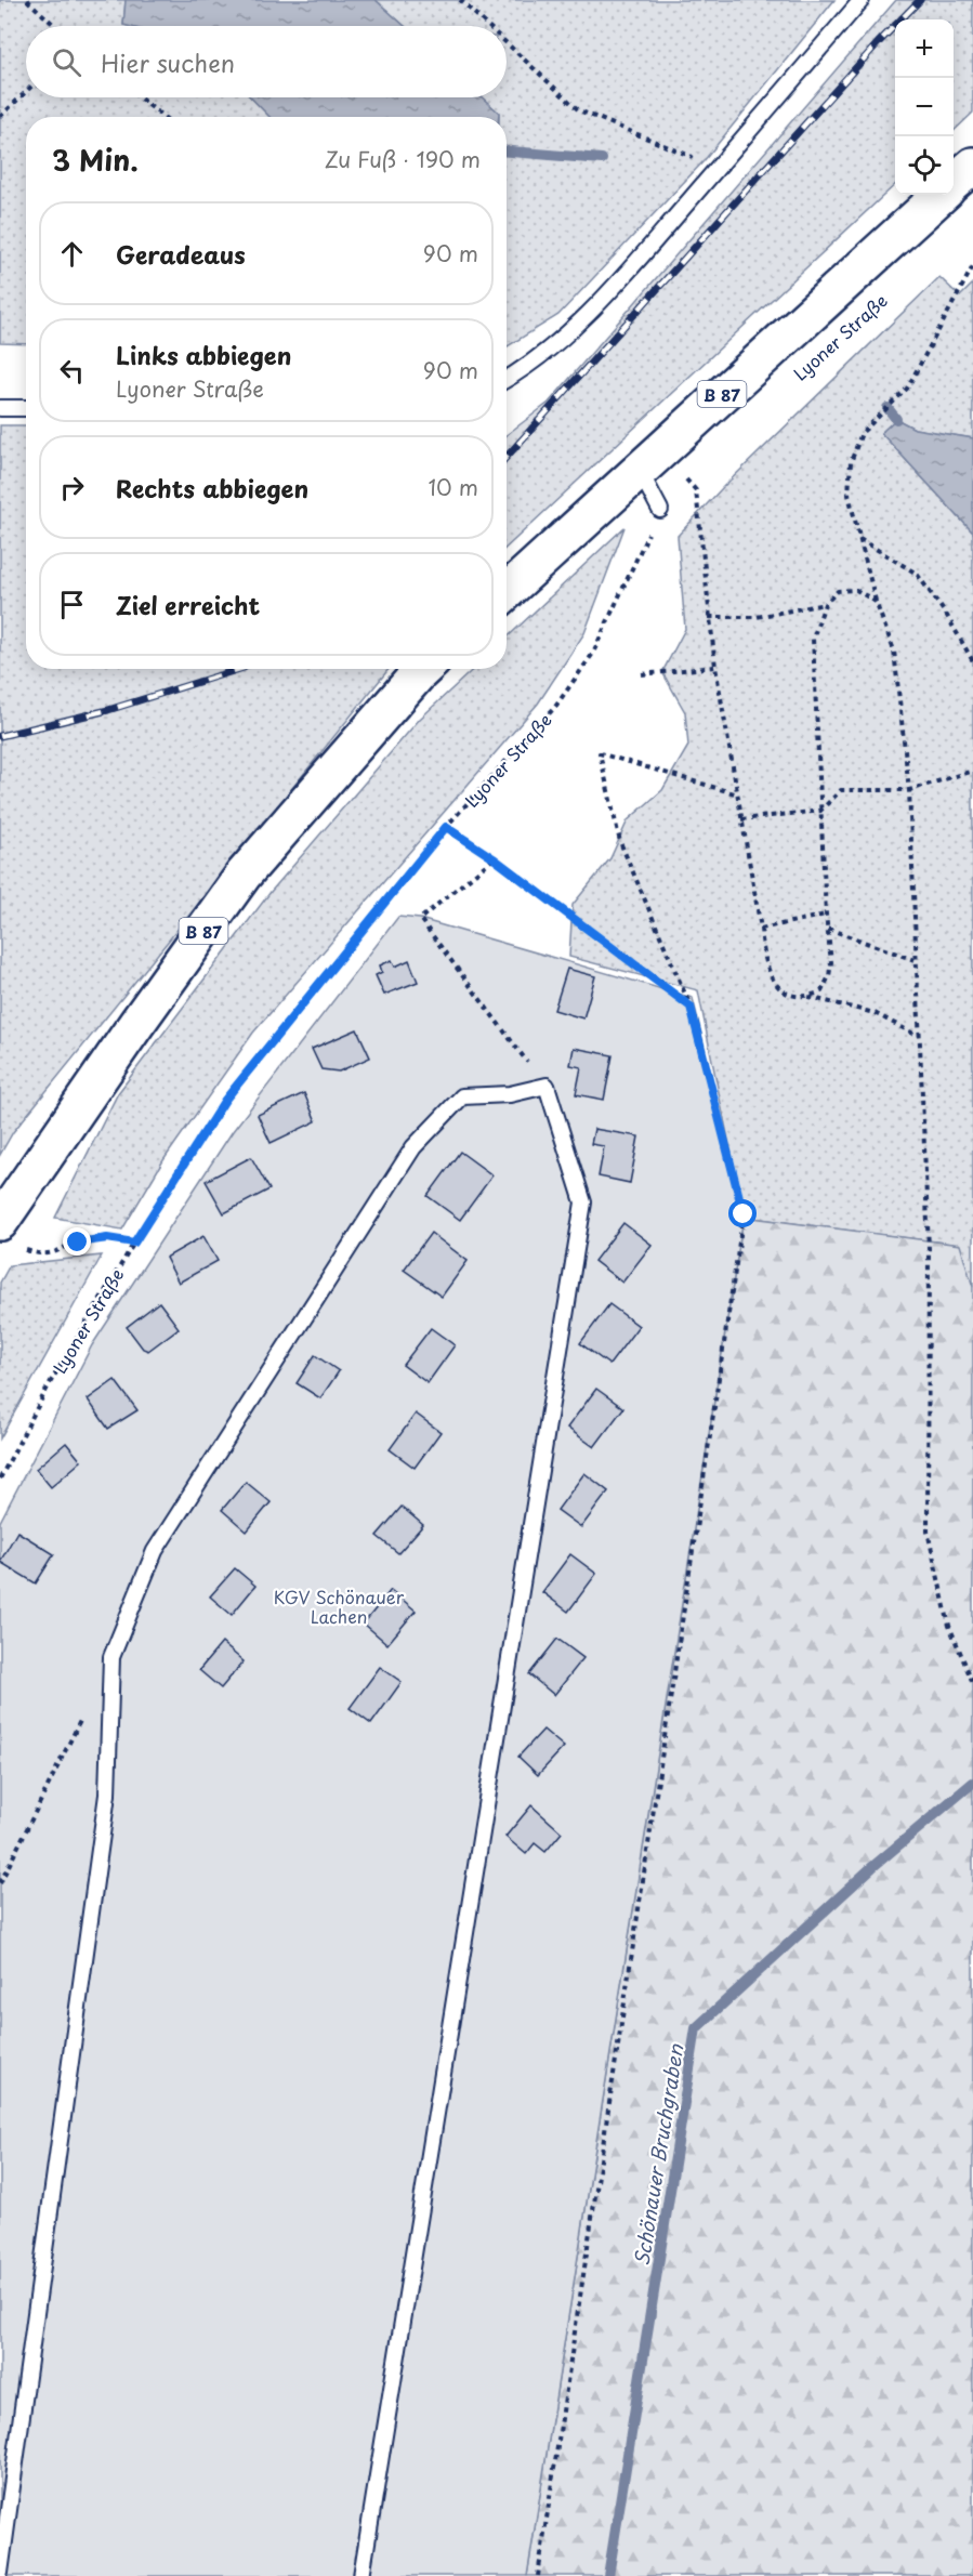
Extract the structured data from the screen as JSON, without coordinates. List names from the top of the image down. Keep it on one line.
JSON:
{"streets":{"main road":["Lyoner Straße","B 87"]},"water":["Schönauer Bruchgraben"],"parks":["KGV Schönauer Lachen"],"page":{"map_buttons":["+","−"],"search":"Hier suchen","heading":["3 Min.","Zu Fuß · 190 m"],"list":[["Geradeaus","90 m"],["Links abbiegen","Lyoner Straße","90 m"],["Rechts abbiegen","10 m"],"Ziel erreicht"]}}
